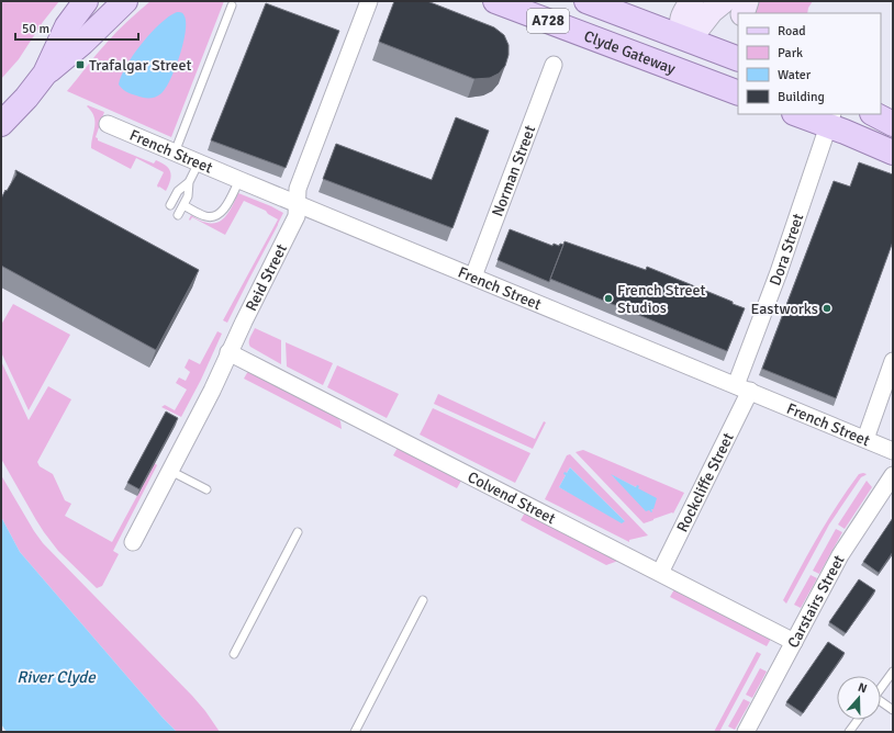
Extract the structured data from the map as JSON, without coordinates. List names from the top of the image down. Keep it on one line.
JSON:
{"streets":{"main road":["A728","Clyde Gateway"],"street":["French Street","Norman Street","Dora Street","Reid Street","Rockcliffe Street","Colvend Street","Carstairs Street"]},"crossings":[["French Street","Norman Street"],["French Street","Dora Street"],["French Street","Reid Street"],["French Street","Rockcliffe Street"],["Dora Street","Rockcliffe Street"],["Reid Street","Colvend Street"],["Rockcliffe Street","Colvend Street"],["Colvend Street","Carstairs Street"]],"water":["River Clyde"],"places":{"transit":["Trafalgar Street"],"other":["French Street Studios","Eastworks"]},"legend":["Road","Park","Water","Building"],"scale_bar":"50 m","north":"top"}
